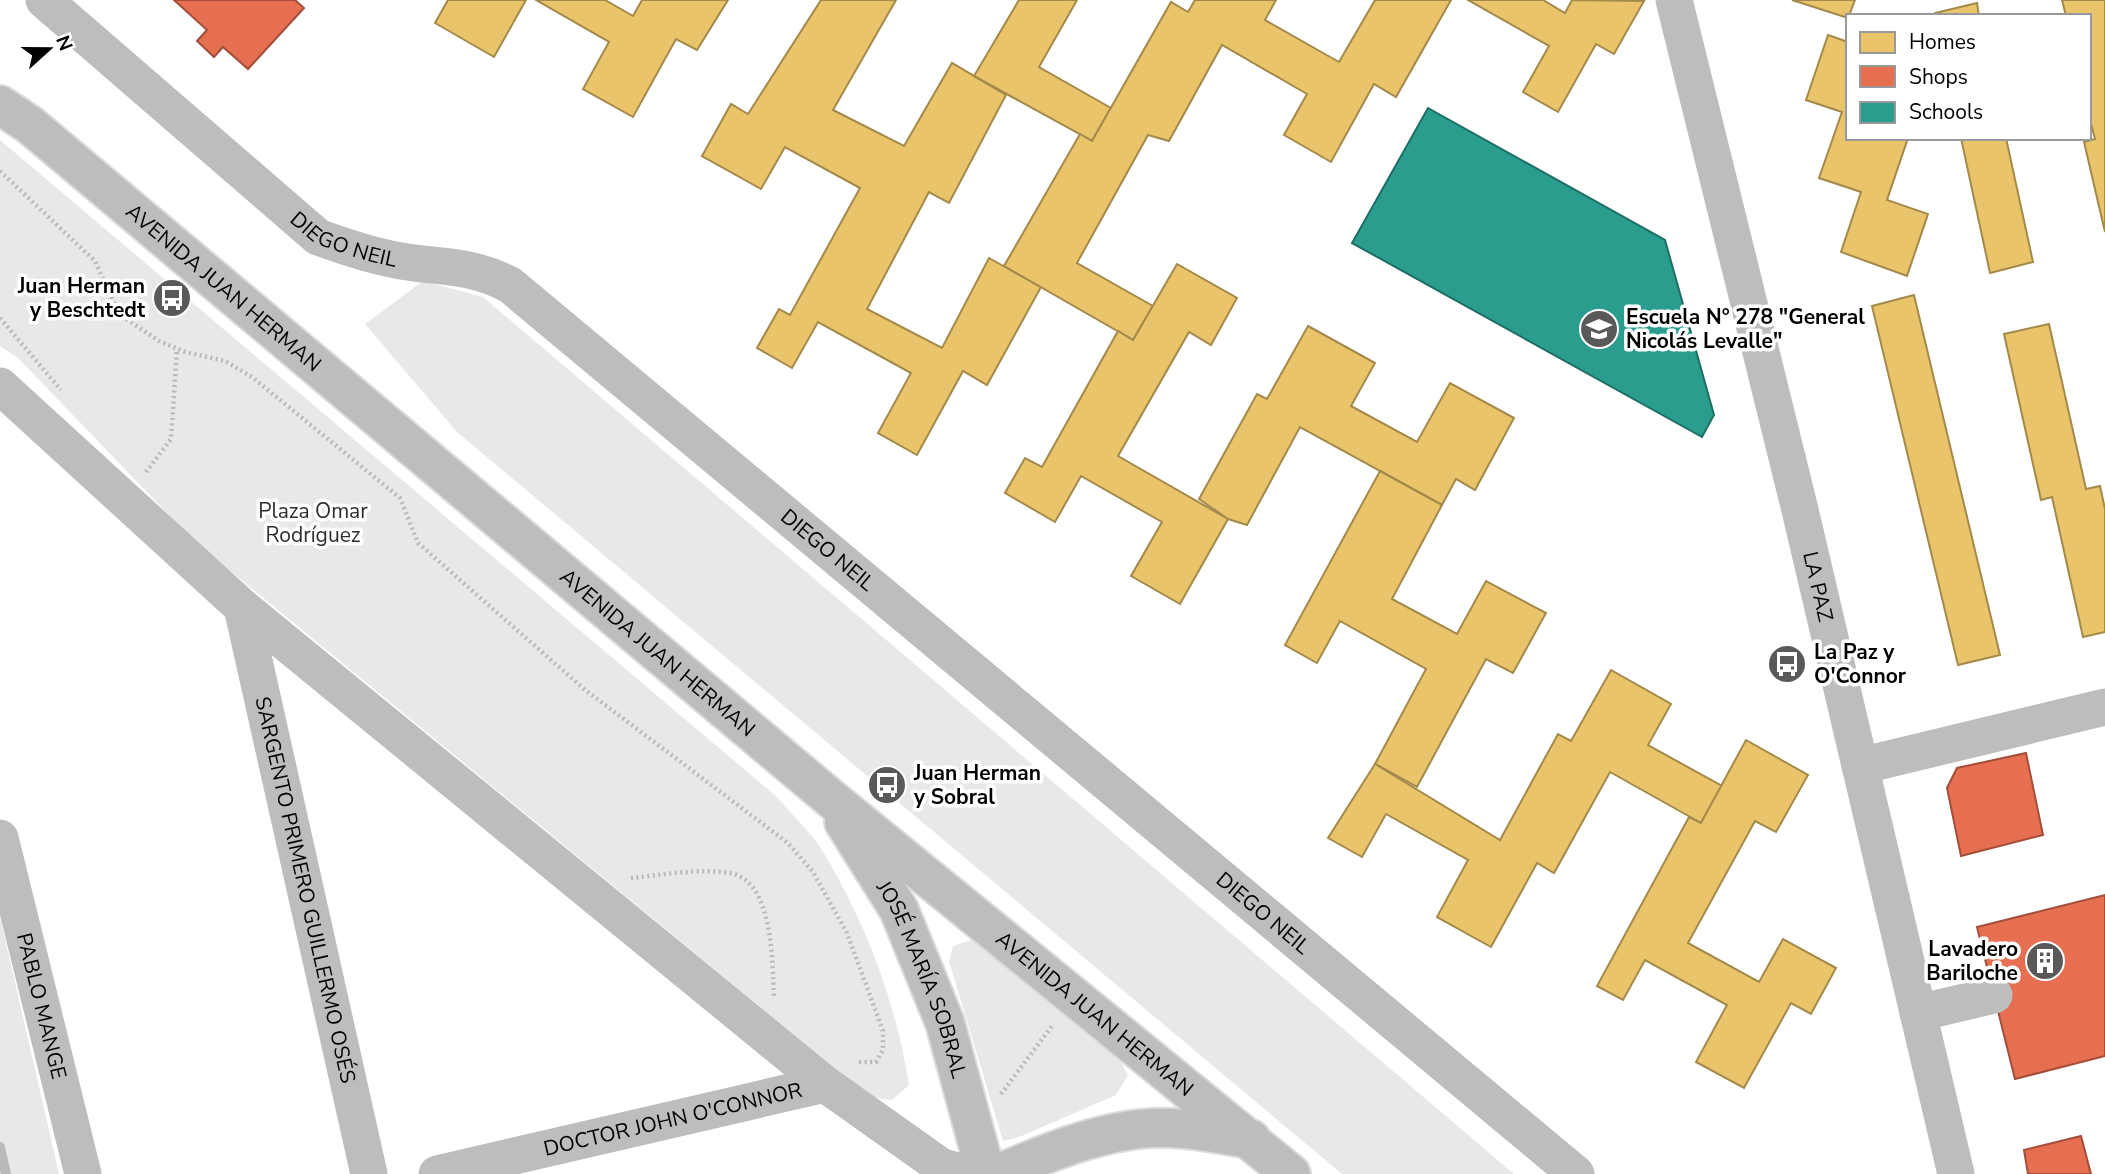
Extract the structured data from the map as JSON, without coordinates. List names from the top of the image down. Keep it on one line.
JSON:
{"streets":{"main road":["AVENIDA JUAN HERMAN","JOSÉ MARÍA SOBRAL"],"street":["DIEGO NEIL","LA PAZ","SARGENTO PRIMERO GUILLERMO OSÉS","PABLO MANGE","DOCTOR JOHN O'CONNOR"]},"crossings":[["AVENIDA JUAN HERMAN","JOSÉ MARÍA SOBRAL"]],"parks":["Plaza Omar Rodríguez"],"places":{"bus stop":["Juan Herman y Beschtedt","La Paz y O'Connor","Juan Herman y Sobral"],"school or university":["Escuela N° 278 \"General Nicolás Levalle\""],"building":["Lavadero Bariloche"]},"legend":["Homes","Shops","Schools"],"north":"right"}
